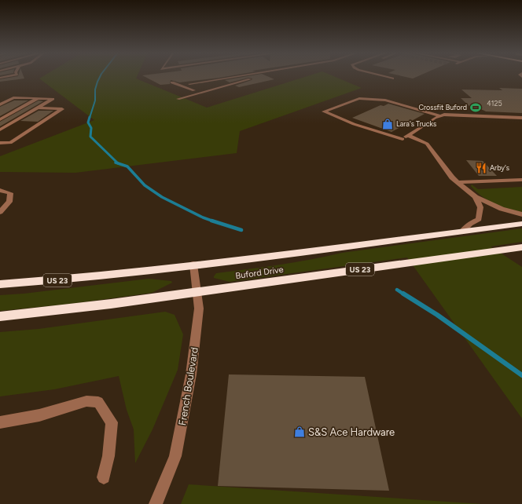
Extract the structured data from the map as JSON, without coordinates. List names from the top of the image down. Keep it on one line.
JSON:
{"streets":{"highway":["US 23","Buford Drive"],"street":["French Boulevard"]},"crossings":[["Buford Drive","French Boulevard"]],"places":{"sports":["Crossfit Buford"],"shop":["Lara's Trucks","S&S Ace Hardware"],"restaurant":["Arby's"]},"house_numbers":["4125"]}
